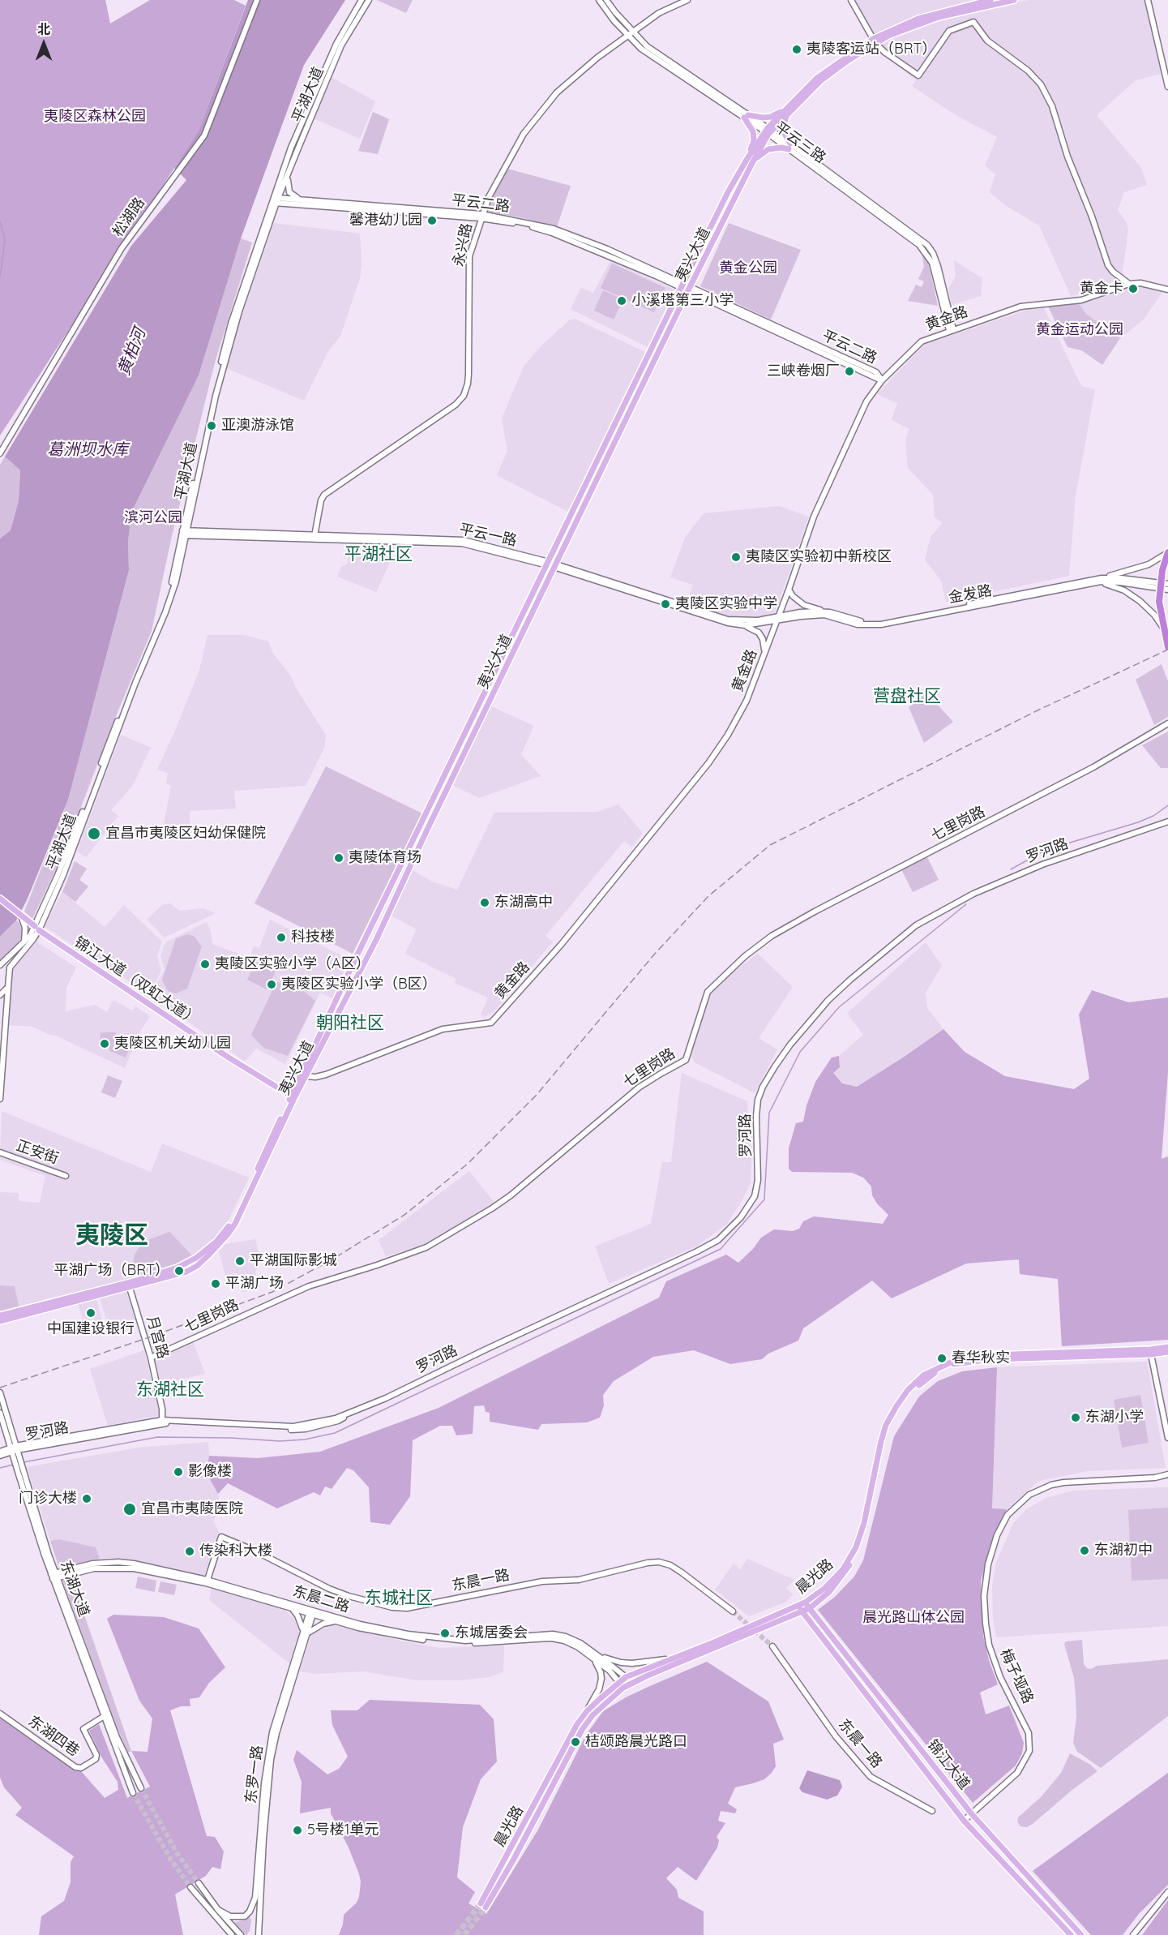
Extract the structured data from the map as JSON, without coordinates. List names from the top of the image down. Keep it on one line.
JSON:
{"streets":{"main road":["平湖大道","平云三路","平云二路","松湖路","永兴路","夷兴大道","黄金路","平云一路","金发路","七里岗路","罗河路","锦江大道（双虹大道）","正安街","月宫路","晨光路","东晨一路","东湖大道","东晨二路","梅子垭路","东湖四巷","锦江大道","东罗一路"]},"crossings":[["平湖大道","平云二路"],["平湖大道","平云一路"],["平湖大道","锦江大道（双虹大道）"],["平云三路","永兴路"],["平云三路","夷兴大道"],["平云三路","黄金路"],["平云二路","永兴路"],["平云二路","夷兴大道"],["平云二路","黄金路"],["永兴路","平云一路"],["夷兴大道","黄金路"],["夷兴大道","平云一路"],["夷兴大道","锦江大道（双虹大道）"],["夷兴大道","月宫路"],["黄金路","平云一路"],["黄金路","金发路"],["平云一路","金发路"],["七里岗路","月宫路"],["罗河路","月宫路"],["罗河路","东湖大道"],["晨光路","东晨二路"],["晨光路","锦江大道"],["东晨一路","东晨二路"],["东湖大道","东晨二路"],["东湖大道","东湖四巷"],["东晨二路","东罗一路"],["梅子垭路","锦江大道"]],"districts":["平湖社区","营盘社区","朝阳社区","夷陵区","东湖社区","东城社区"],"water":["黄柏河","葛洲坝水库"],"parks":["夷陵区森林公园","黄金公园","黄金运动公园","滨河公园","晨光路山体公园"],"places":["夷陵客运站（BRT）","馨港幼儿园","黄金卡","小溪塔第三小学","三峡卷烟厂","亚澳游泳馆","夷陵区实验初中新校区","夷陵区实验中学","宜昌市夷陵区妇幼保健院","夷陵体育场","东湖高中","科技楼","夷陵区实验小学（A区）","夷陵区实验小学（B区）","夷陵区机关幼儿园","平湖国际影城","平湖广场（BRT）","平湖广场","中国建设银行","春华秋实","东湖小学","影像楼","门诊大楼","宜昌市夷陵医院","东湖初中","传染科大楼","东城居委会","桔颂路晨光路口","5号楼1单元"],"north":"top"}
